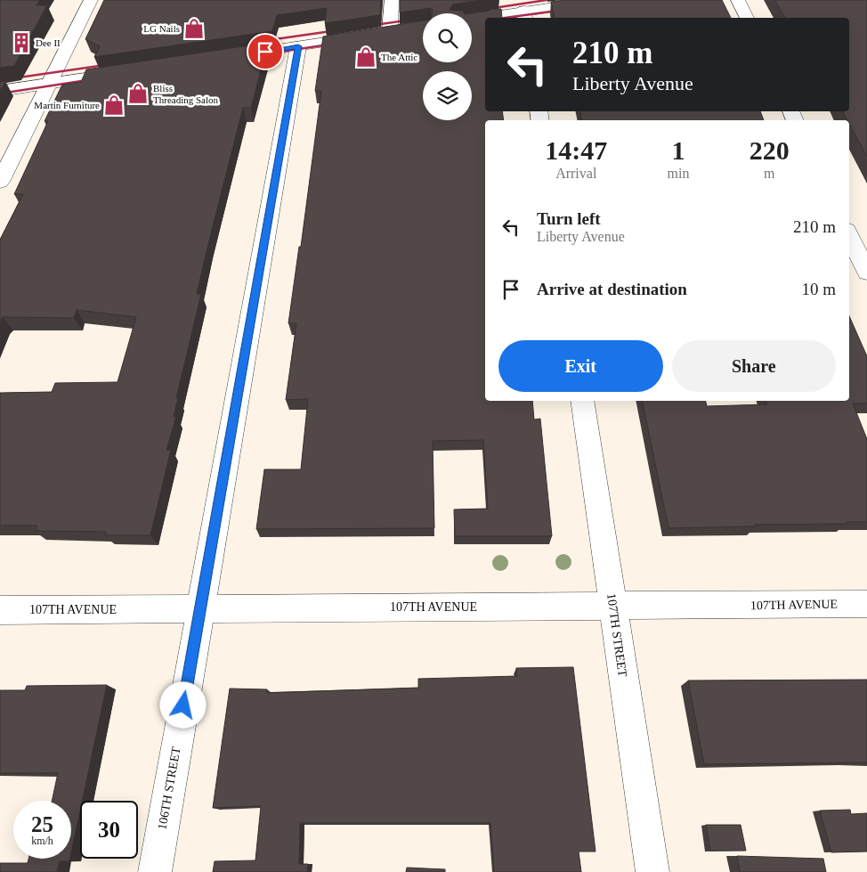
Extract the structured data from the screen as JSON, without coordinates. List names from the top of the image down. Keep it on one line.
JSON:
{"streets":{"street":["107TH AVENUE","107TH STREET","106TH STREET"]},"crossings":[["107TH AVENUE","107TH STREET"],["107TH AVENUE","106TH STREET"]],"places":{"shop":["LG Nails","The Attic","Bliss Threading Salon","Martin Furniture"],"building":["Dee II"]},"page":{"turn":["210 m","Liberty Avenue"],"eta":["14:47","Arrival","1","min","220","m"],"list":[{"name":"Turn left","note":"Liberty Avenue","value":"210 m"},{"name":"Arrive at destination","value":"10 m"}],"buttons":["Exit","Share"],"speed":"25 km/h","limit":"30"}}
